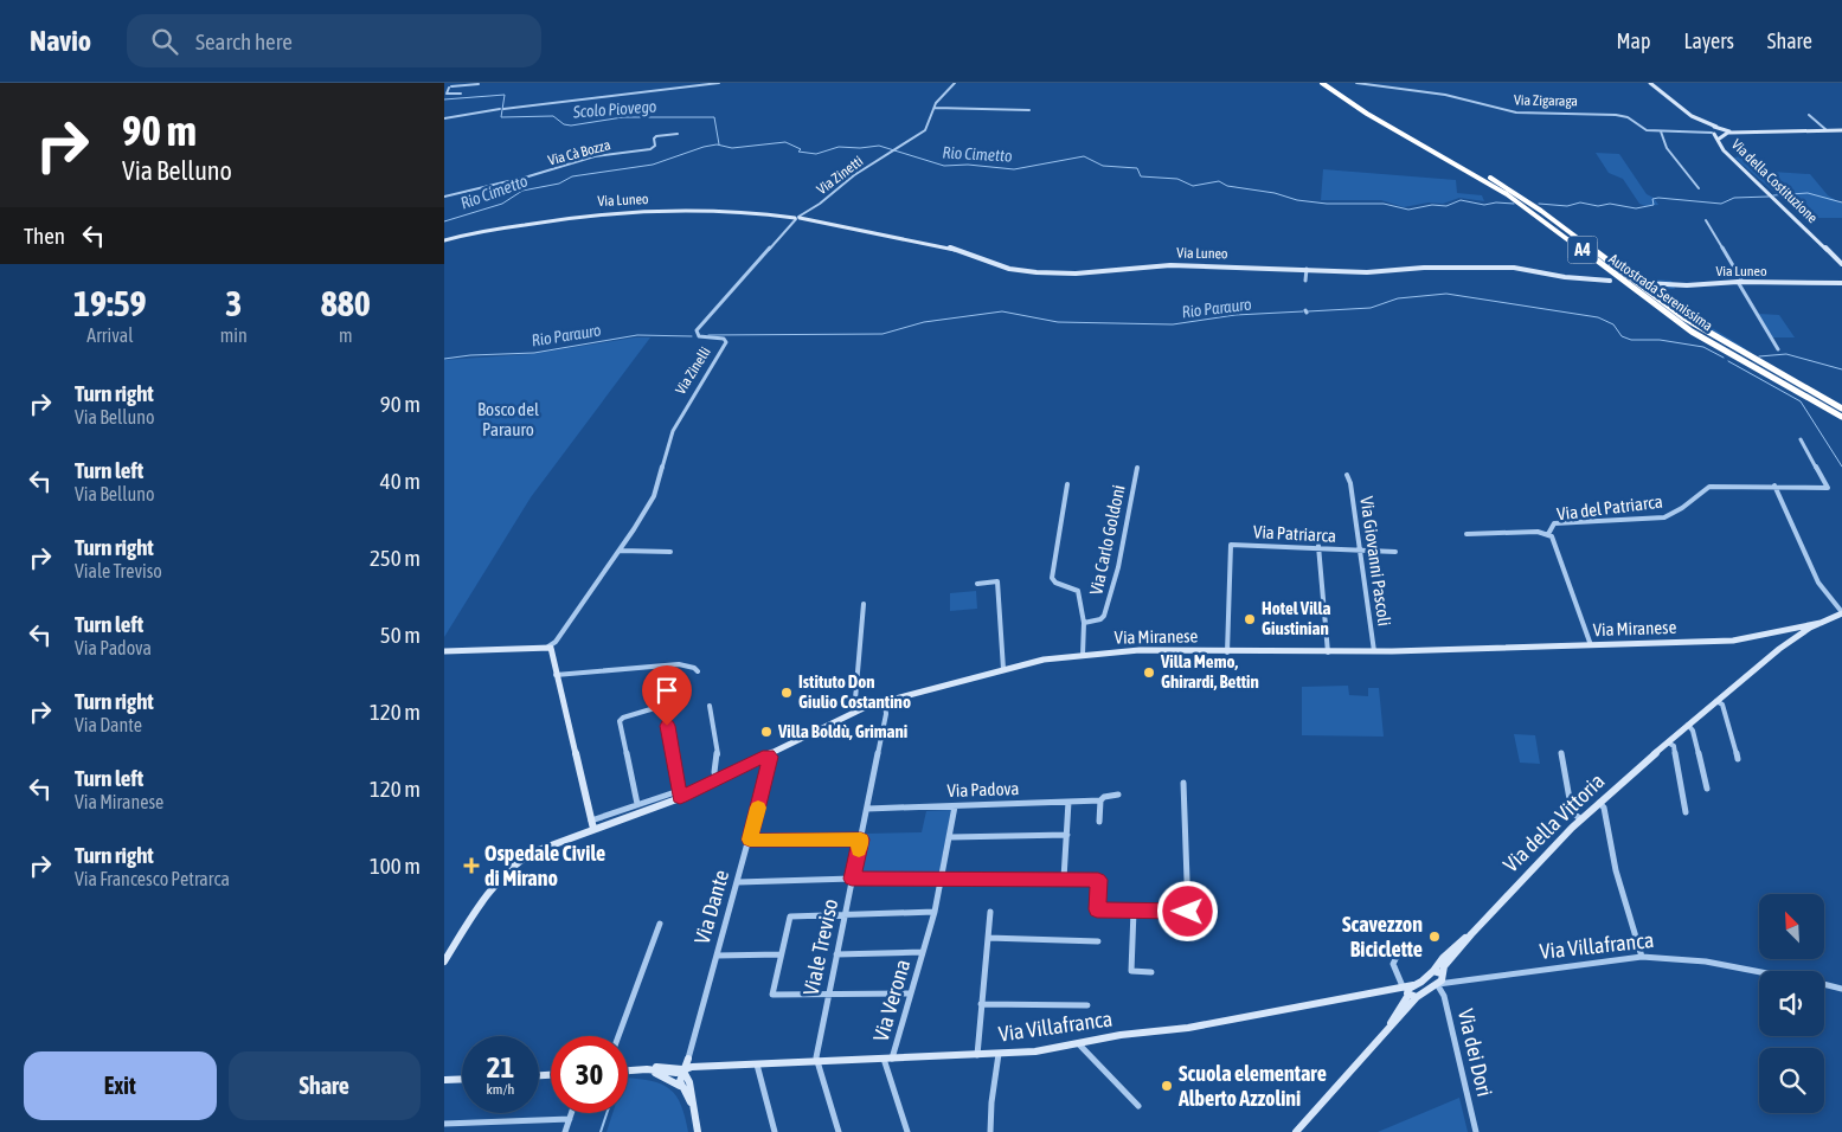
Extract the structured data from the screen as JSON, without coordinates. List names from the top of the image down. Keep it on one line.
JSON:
{"streets":{"highway":["A4","Autostrada Serenissima"],"main road":["Via della Costituzione","Via Luneo","Via Miranese","Via della Vittoria","Via Dante","Via Villafranca"],"street":["Via Zigaraga","Via Cà Bozza","Via Zinetti","Via Zinelli","Via del Patriarca","Via Patriarca","Via Carlo Goldoni","Via Giovanni Pascoli","Via Padova","Viale Treviso","Via Verona","Via dei Dori"]},"crossings":[["Via Zigaraga","Via della Costituzione"],["Via Zinetti","Via Luneo"],["Via Zinetti","Via Zinelli"],["Via Luneo","Via Zinelli"],["Via del Patriarca","Via Miranese"],["Via Patriarca","Via Giovanni Pascoli"],["Via Patriarca","Via Miranese"],["Via Carlo Goldoni","Via Miranese"],["Via Giovanni Pascoli","Via Miranese"],["Via Miranese","Via della Vittoria"],["Via Miranese","Via Dante"],["Via Miranese","Viale Treviso"],["Via Padova","Viale Treviso"],["Via Padova","Via Verona"],["Via della Vittoria","Via Villafranca"],["Via della Vittoria","Via dei Dori"],["Via Dante","Via Villafranca"],["Via Villafranca","Viale Treviso"],["Via Villafranca","Via Verona"],["Via Villafranca","Via dei Dori"],["Viale Treviso","Via Verona"]],"water":["Scolo Piovego","Rio Cimetto","Rio Parauro"],"parks":["Bosco del Parauro"],"places":{"other":["Hotel Villa Giustinian","Villa Memo, Ghirardi, Bettin","Istituto Don Giulio Costantino","Villa Boldù, Grimani","Scavezzon Biciclette","Scuola elementare Alberto Azzolini"],"health":["Ospedale Civile di Mirano"]},"north":"top left","page":{"header":"Navio","search":"Search here","nav":["Map","Layers","Share"],"turn":["90 m","Via Belluno"],"then":"Then","eta":["19:59","Arrival","3","min","880","m"],"list":[{"name":"Turn right","note":"Via Belluno","value":"90 m"},{"name":"Turn left","note":"Via Belluno","value":"40 m"},{"name":"Turn right","note":"Viale Treviso","value":"250 m"},{"name":"Turn left","note":"Via Padova","value":"50 m"},{"name":"Turn right","note":"Via Dante","value":"120 m"},{"name":"Turn left","note":"Via Miranese","value":"120 m"},{"name":"Turn right","note":"Via Francesco Petrarca","value":"100 m"}],"speed":"21 km/h","limit":"30","buttons":["Exit","Share"]}}
